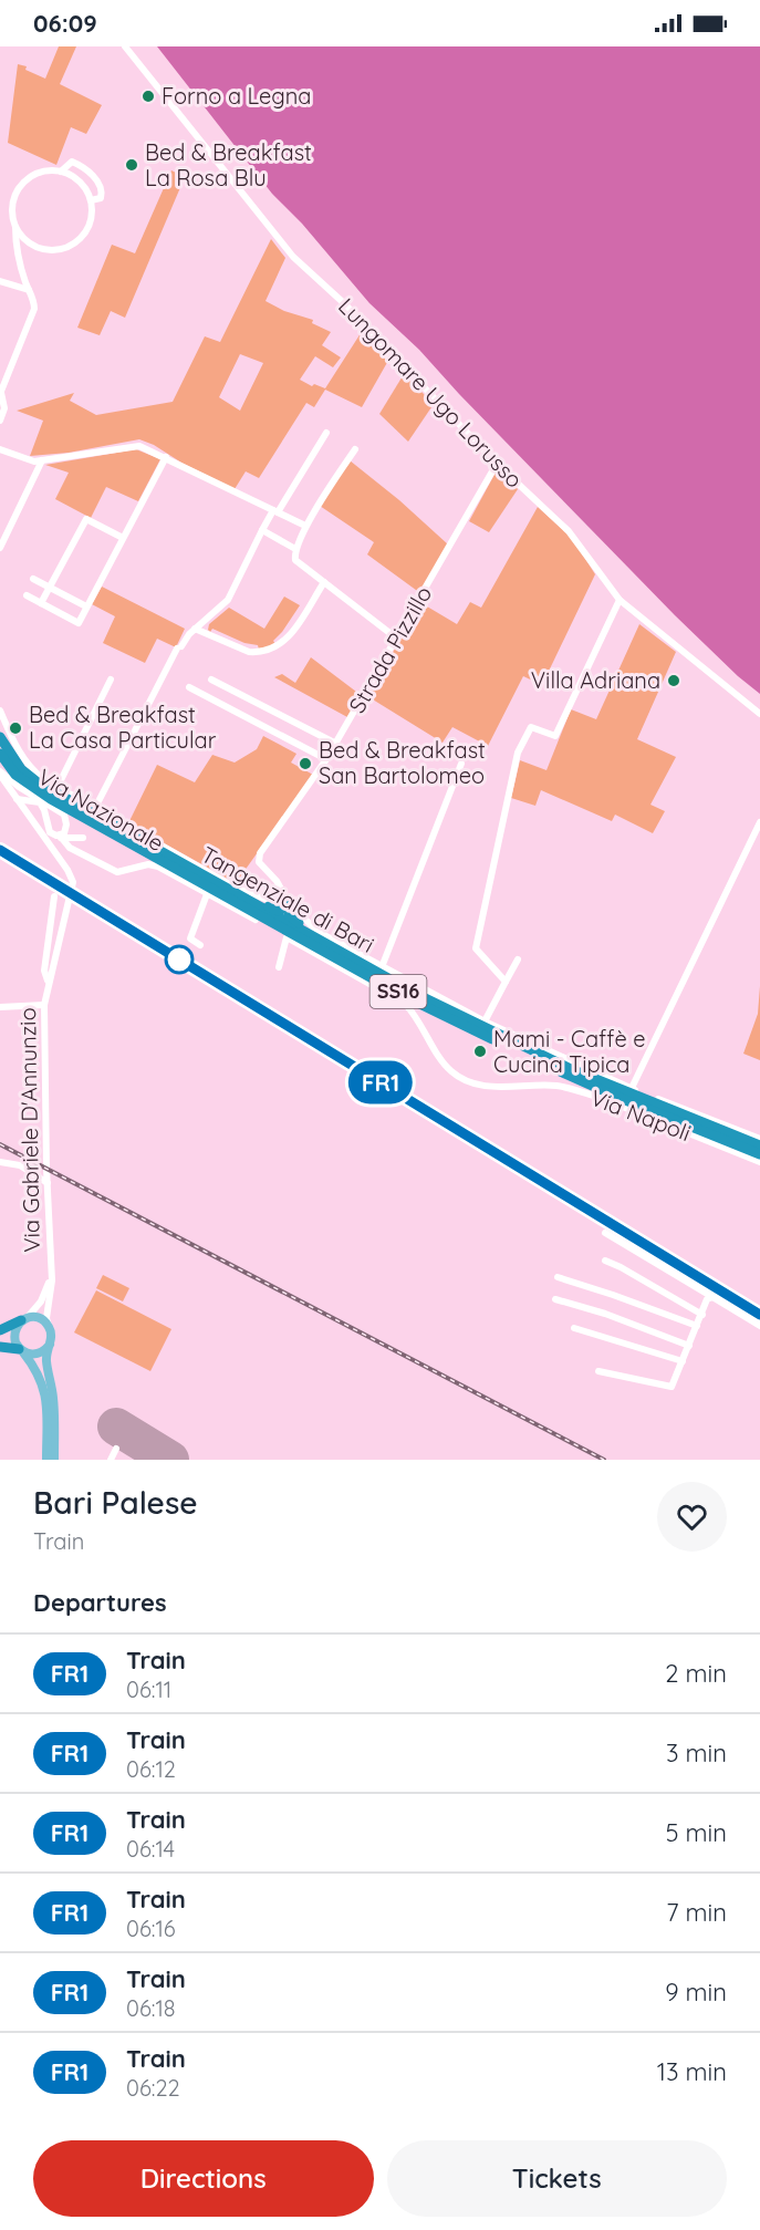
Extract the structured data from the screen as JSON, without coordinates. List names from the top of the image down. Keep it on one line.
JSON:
{"streets":{"highway":["Tangenziale di Bari","SS16"],"street":["Lungomare Ugo Lorusso","Strada Pizzillo","Via Nazionale","Via Napoli","Via Gabriele D'Annunzio"]},"crossings":[["Lungomare Ugo Lorusso","Strada Pizzillo"],["Strada Pizzillo","Via Nazionale"]],"places":["Forno a Legna","Bed & Breakfast La Rosa Blu","Villa Adriana","Bed & Breakfast La Casa Particular","Bed & Breakfast San Bartolomeo","Mami - Caffè e Cucina Tipica"],"page":{"status":"06:09","on_map":"FR1","heading":[["Bari Palese","Train"],"Departures"],"list":[{"mark":"FR1","name":"Train","note":"06:11","value":"2 min"},{"mark":"FR1","name":"Train","note":"06:12","value":"3 min"},{"mark":"FR1","name":"Train","note":"06:14","value":"5 min"},{"mark":"FR1","name":"Train","note":"06:16","value":"7 min"},{"mark":"FR1","name":"Train","note":"06:18","value":"9 min"},{"mark":"FR1","name":"Train","note":"06:22","value":"13 min"}],"buttons":["Directions","Tickets"]}}
